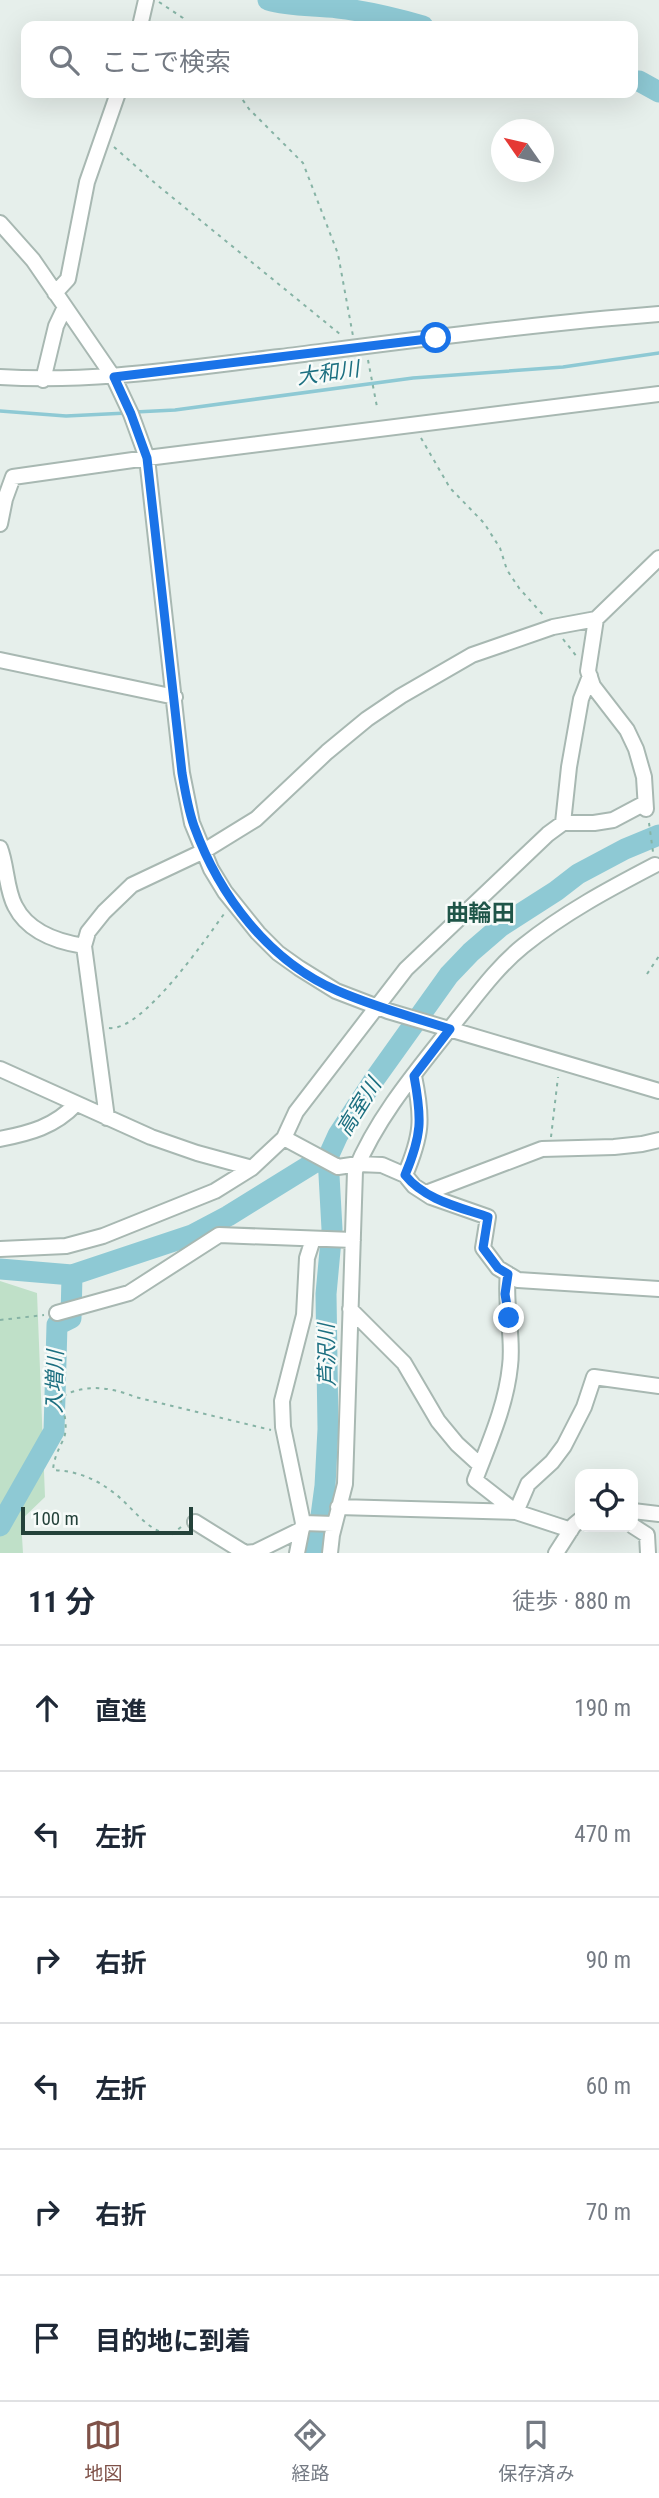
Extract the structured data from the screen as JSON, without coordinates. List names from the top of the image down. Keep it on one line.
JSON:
{"districts":["曲輪田"],"water":["大和川","高室川","芦沢川","入増川"],"scale_bar":"100 m","north":"top left","page":{"search":"ここで検索","scale":"100 m","heading":["11 分","徒歩 · 880 m"],"list":[["直進","190 m"],["左折","470 m"],["右折","90 m"],["左折","60 m"],["右折","70 m"],"目的地に到着"],"nav":["地図","経路","保存済み"]}}
